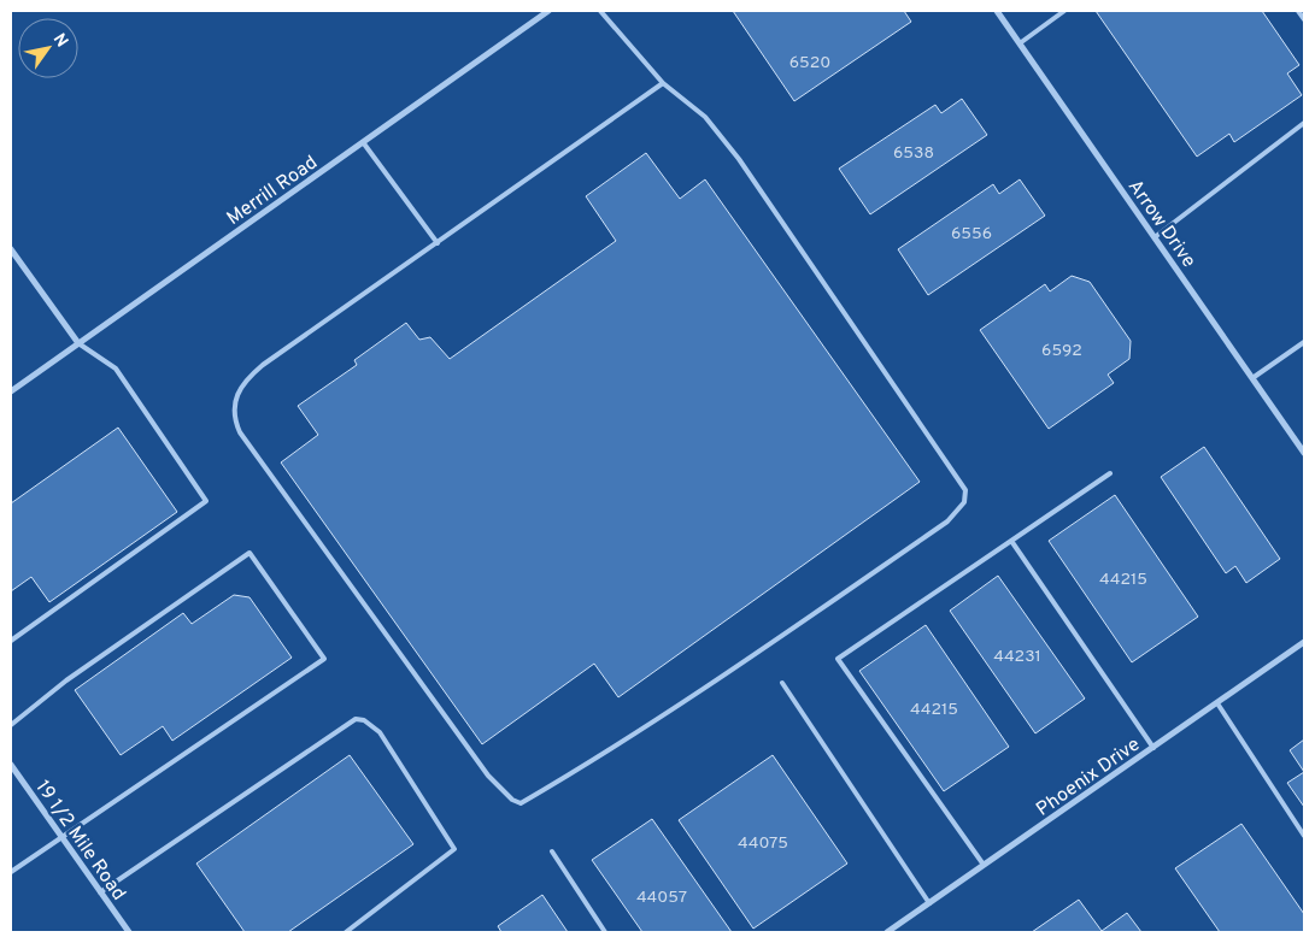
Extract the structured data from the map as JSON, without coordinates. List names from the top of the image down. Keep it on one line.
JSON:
{"streets":{"street":["Merrill Road","Arrow Drive","Phoenix Drive","19 1/2 Mile Road"]},"house_numbers":["6520","6538","6556","6592","44215","44231","44215","44075","44057"],"north":"top right"}
